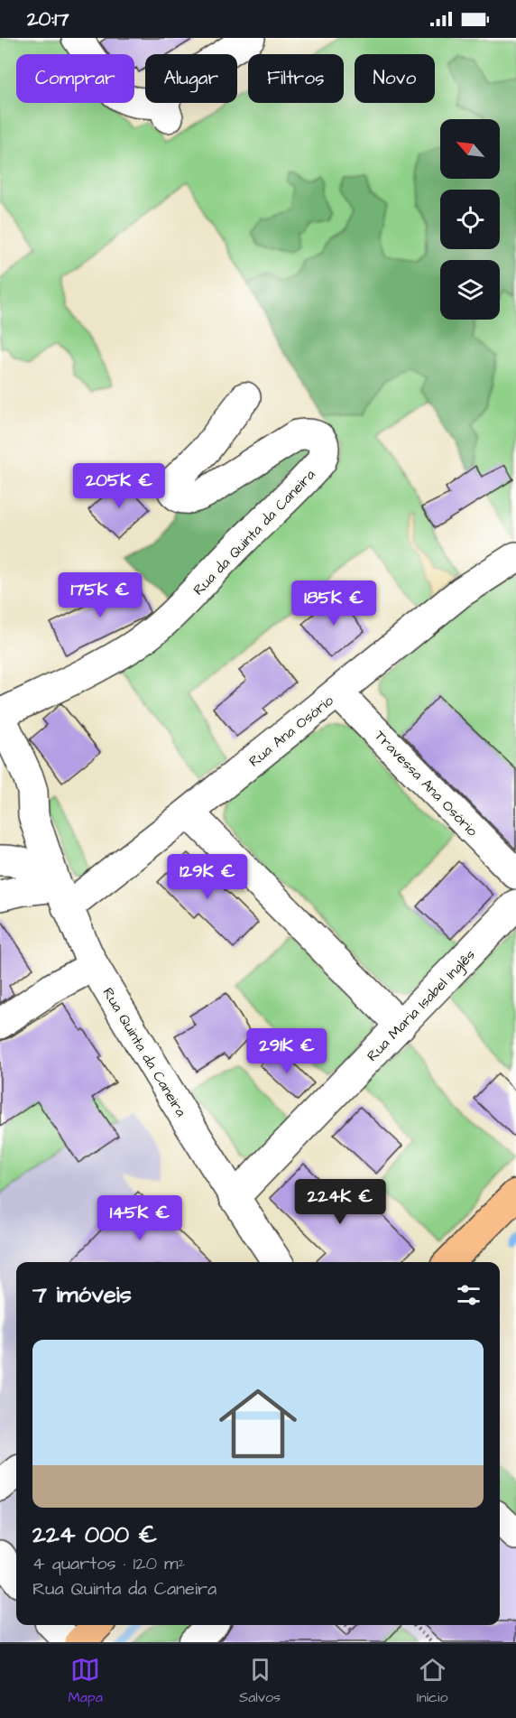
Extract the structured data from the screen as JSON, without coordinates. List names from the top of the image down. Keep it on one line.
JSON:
{"streets":{"street":["Rua da Quinta da Caneira","Rua Ana Osório","Travessa Ana Osório","Rua Maria Isabel Inglês","Rua Quinta da Caneira"]},"crossings":[["Rua da Quinta da Caneira","Rua Ana Osório"],["Rua da Quinta da Caneira","Rua Quinta da Caneira"],["Rua Ana Osório","Travessa Ana Osório"],["Rua Ana Osório","Rua Quinta da Caneira"],["Rua Maria Isabel Inglês","Rua Quinta da Caneira"]],"north":"top left","page":{"status":"20:17","chip":["Comprar","Alugar","Filtros","Novo"],"price":["205K €","175K €","185K €","129K €","291K €","224K €","145K €"],"heading":"7 imóveis","list":[{"name":"224 000 €","note":"4 quartos · 120 m² · Rua Quinta da Caneira"}],"tabs":["Mapa","Salvos","Início"]}}
